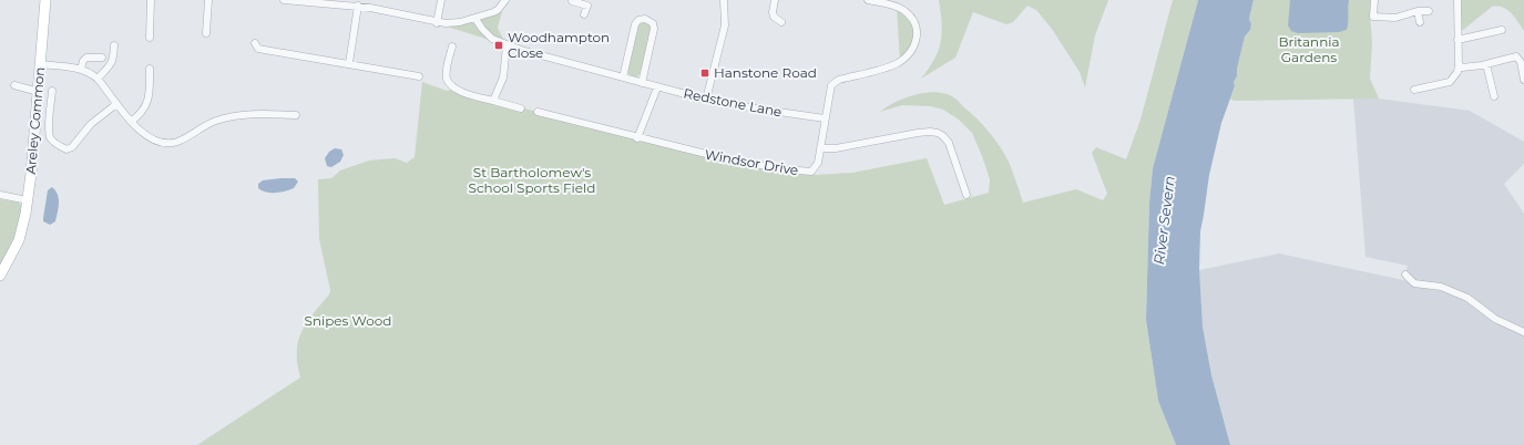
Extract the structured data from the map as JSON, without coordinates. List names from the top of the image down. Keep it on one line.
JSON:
{"streets":{"main road":["Areley Common"],"street":["Redstone Lane","Windsor Drive"]},"crossings":[["Redstone Lane","Windsor Drive"]],"water":["River Severn"],"parks":["Britannia Gardens","St Bartholomew's School Sports Field","Snipes Wood"],"places":{"transit":["Woodhampton Close","Hanstone Road"]}}
